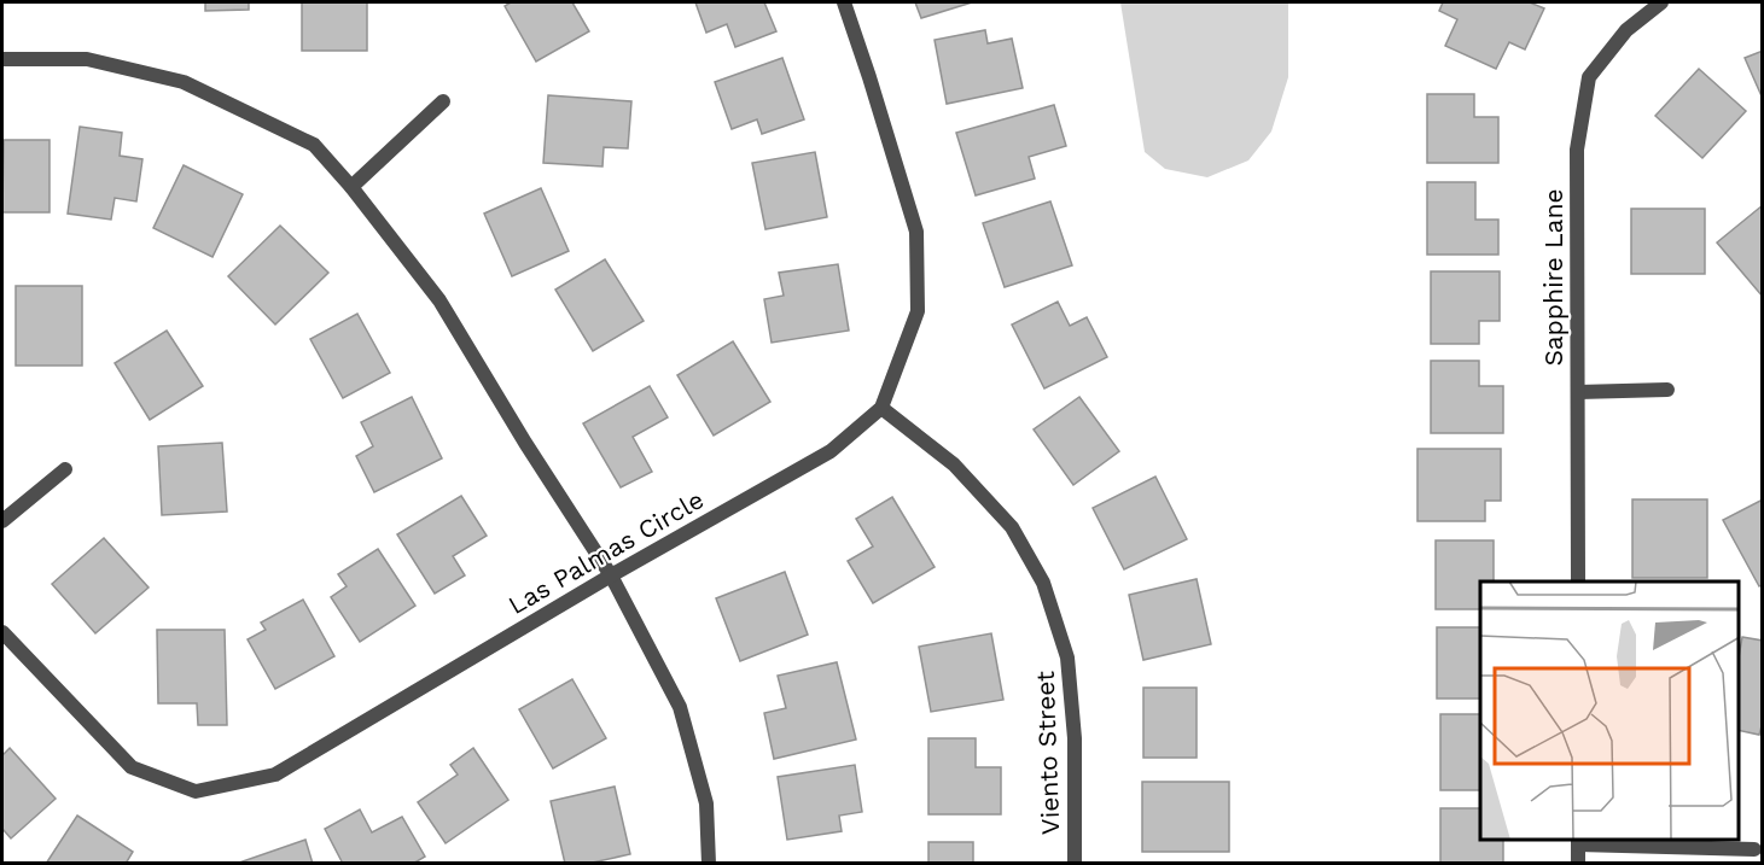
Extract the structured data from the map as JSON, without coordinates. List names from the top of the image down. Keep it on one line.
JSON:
{"streets":{"street":["Sapphire Lane","Las Palmas Circle","Viento Street"]},"crossings":[["Las Palmas Circle","Viento Street"]]}
